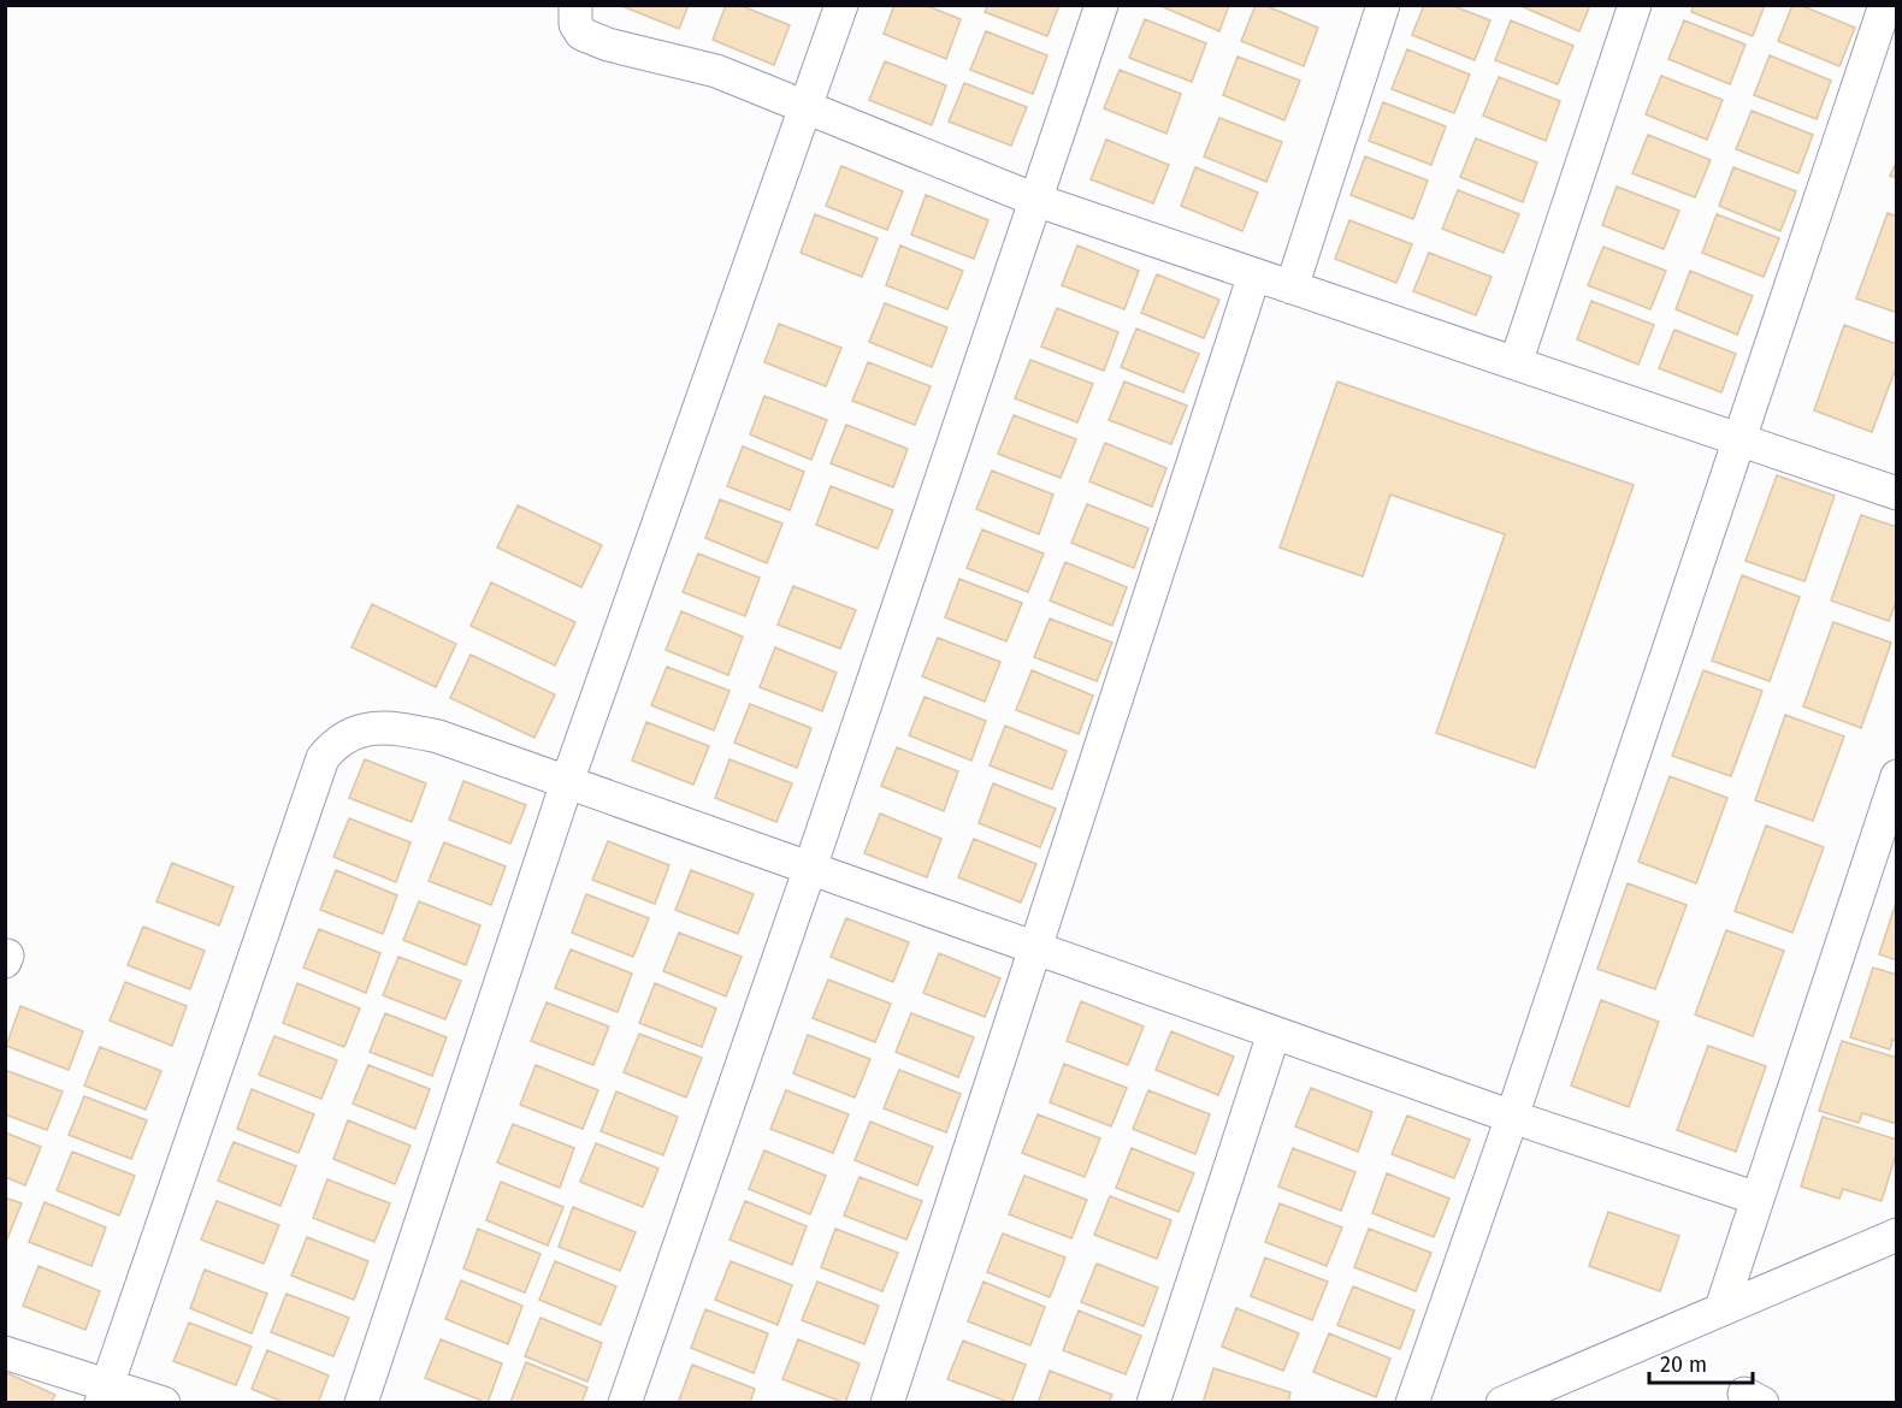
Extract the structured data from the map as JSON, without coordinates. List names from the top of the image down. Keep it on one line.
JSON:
{"scale_bar":"20 m"}
